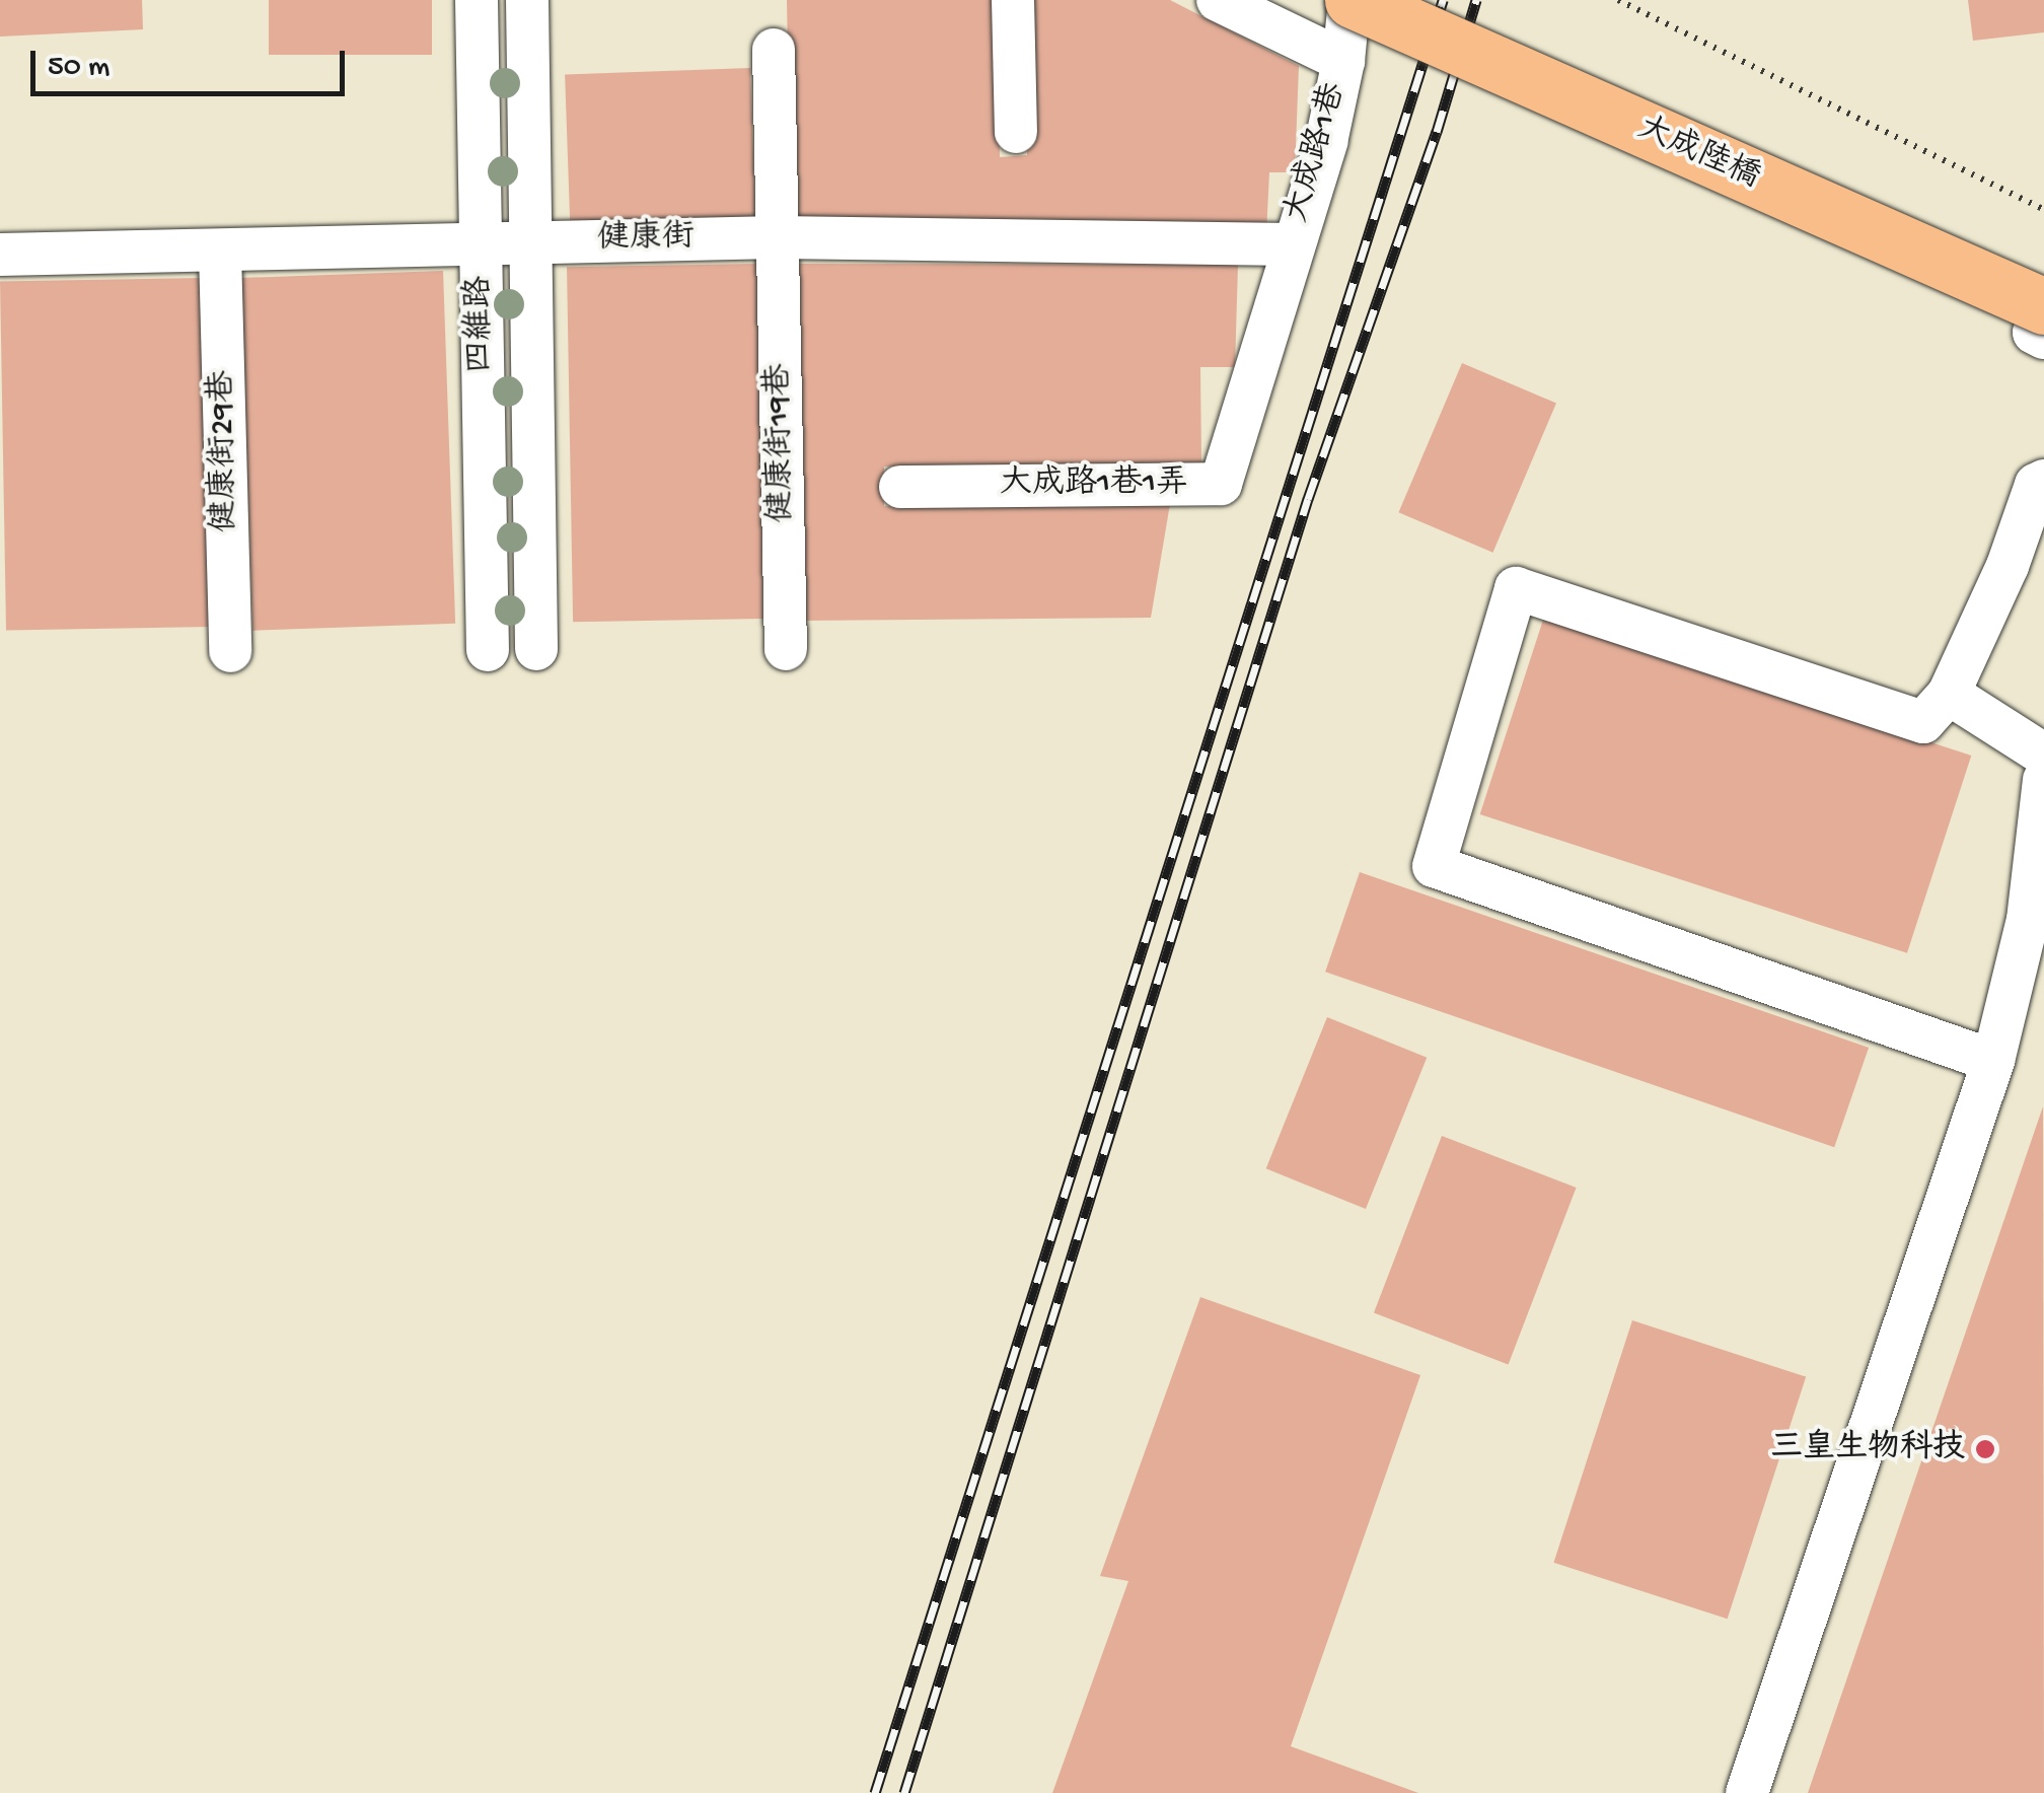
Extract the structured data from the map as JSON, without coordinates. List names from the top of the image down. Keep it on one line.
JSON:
{"streets":{"main road":["大成陸橋"],"street":["大成路1巷","健康街","四維路","健康街19巷","健康街29巷","大成路1巷1弄"]},"crossings":[["大成路1巷","大成陸橋"],["大成路1巷","健康街"],["大成路1巷","大成路1巷1弄"],["健康街","四維路"],["健康街","健康街19巷"],["健康街","健康街29巷"],["健康街","大成路1巷1弄"]],"places":["三皇生物科技"],"scale_bar":"50 m"}
